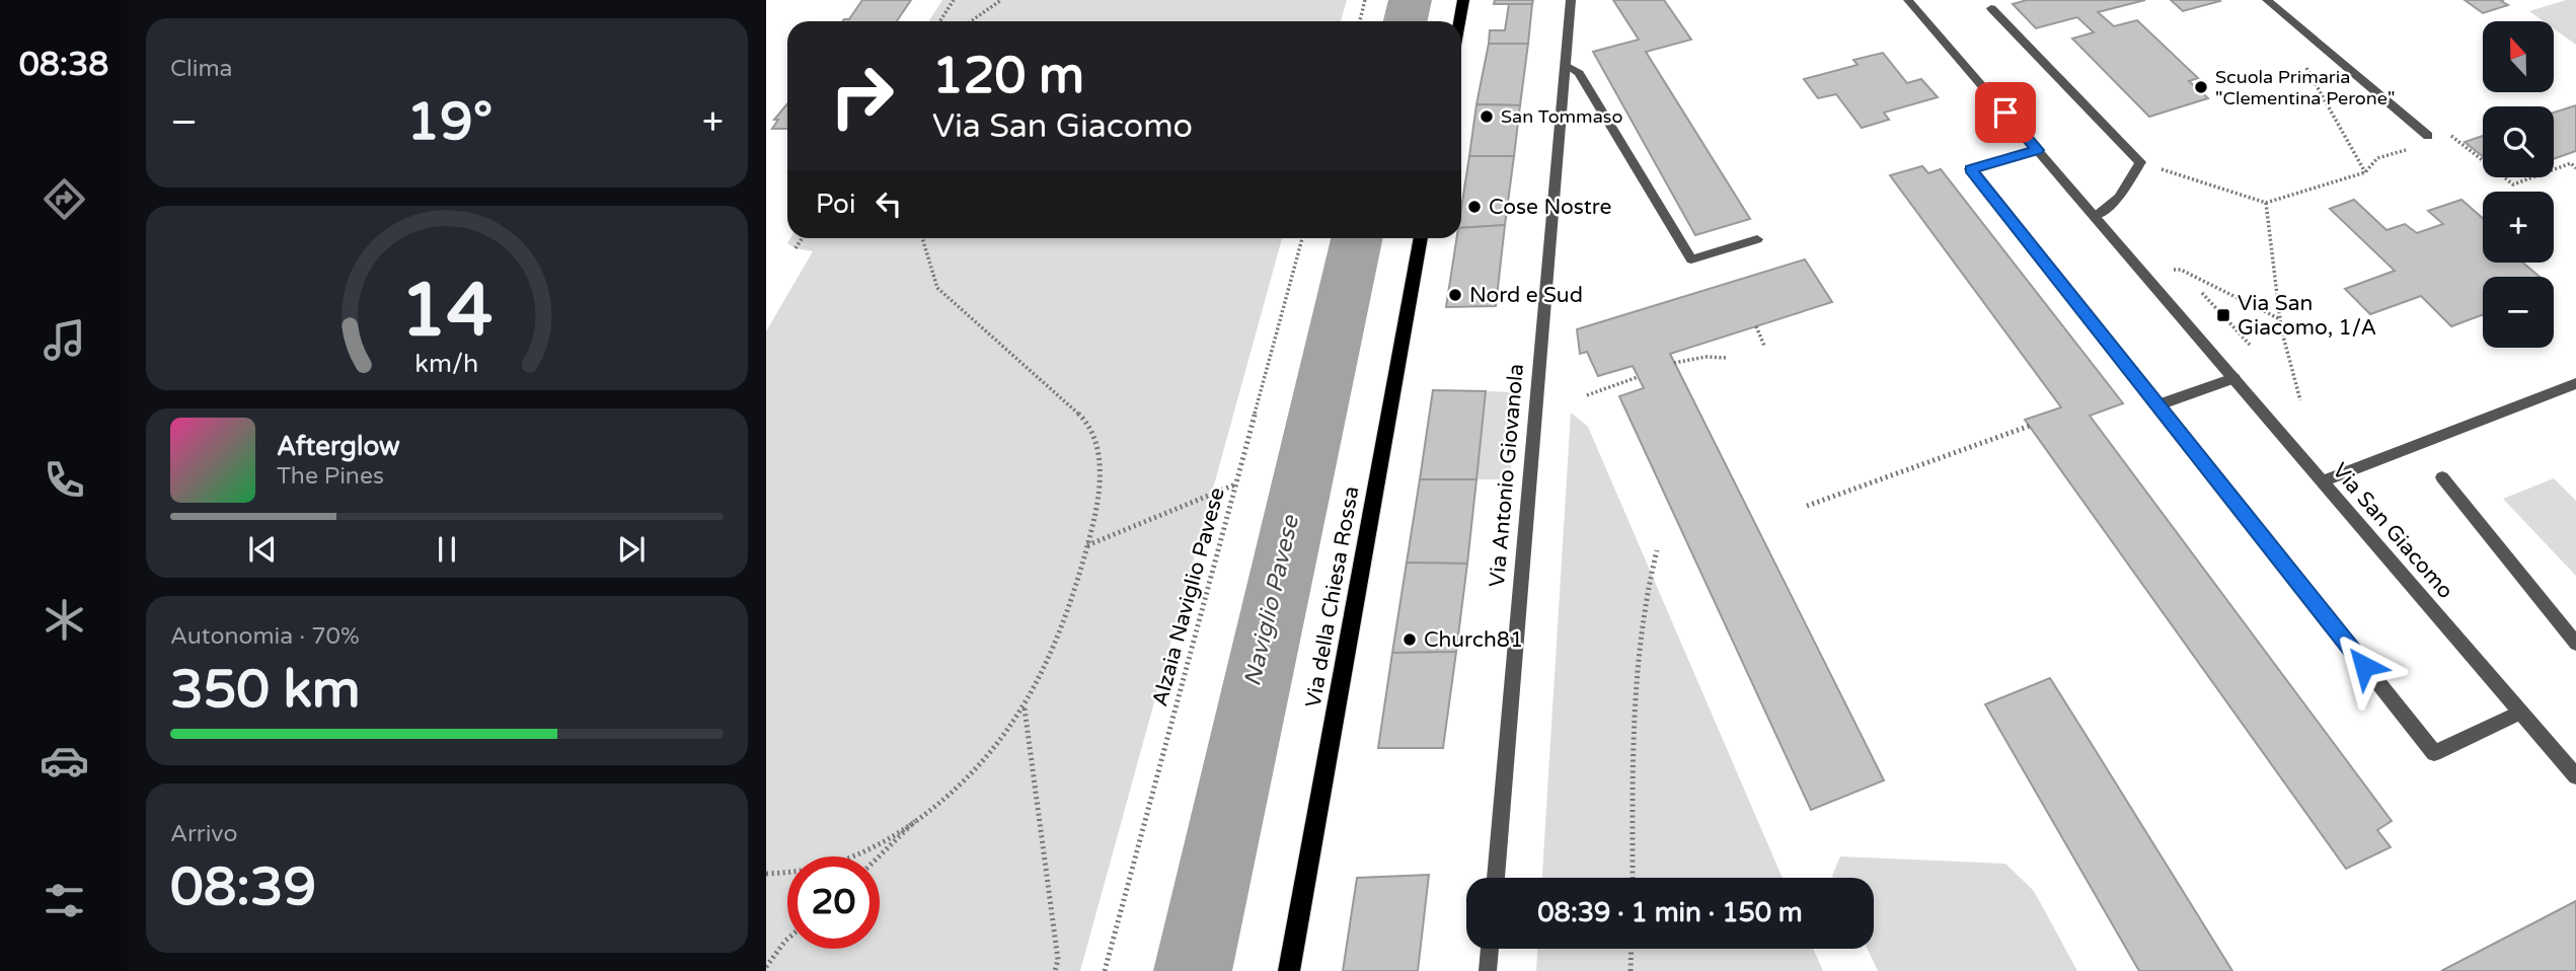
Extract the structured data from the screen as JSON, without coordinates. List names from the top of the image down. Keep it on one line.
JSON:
{"streets":{"main road":["Via della Chiesa Rossa"],"street":["Via Antonio Giovanola","Via San Giacomo"],"path":["Alzaia Naviglio Pavese"]},"water":["Naviglio Pavese"],"places":{"other":["Scuola Primaria \"Clementina Perone\"","San Tommaso","Cose Nostre","Nord e Sud","Church81"],"transit":["Via San Giacomo, 1/A"]},"north":"top","page":{"tabs":"08:38","tile":["Clima",["Autonomia · 70%","350 km"],["Arrivo","08:39"]],"map_buttons":["+","−"],"turn":["120 m","Via San Giacomo"],"heat":["−","19°","+"],"then":"Poi","song":["Afterglow","The Pines"],"limit":"20","trip":"08:39 · 1 min · 150 m","gauge":["14","km/h"]}}
